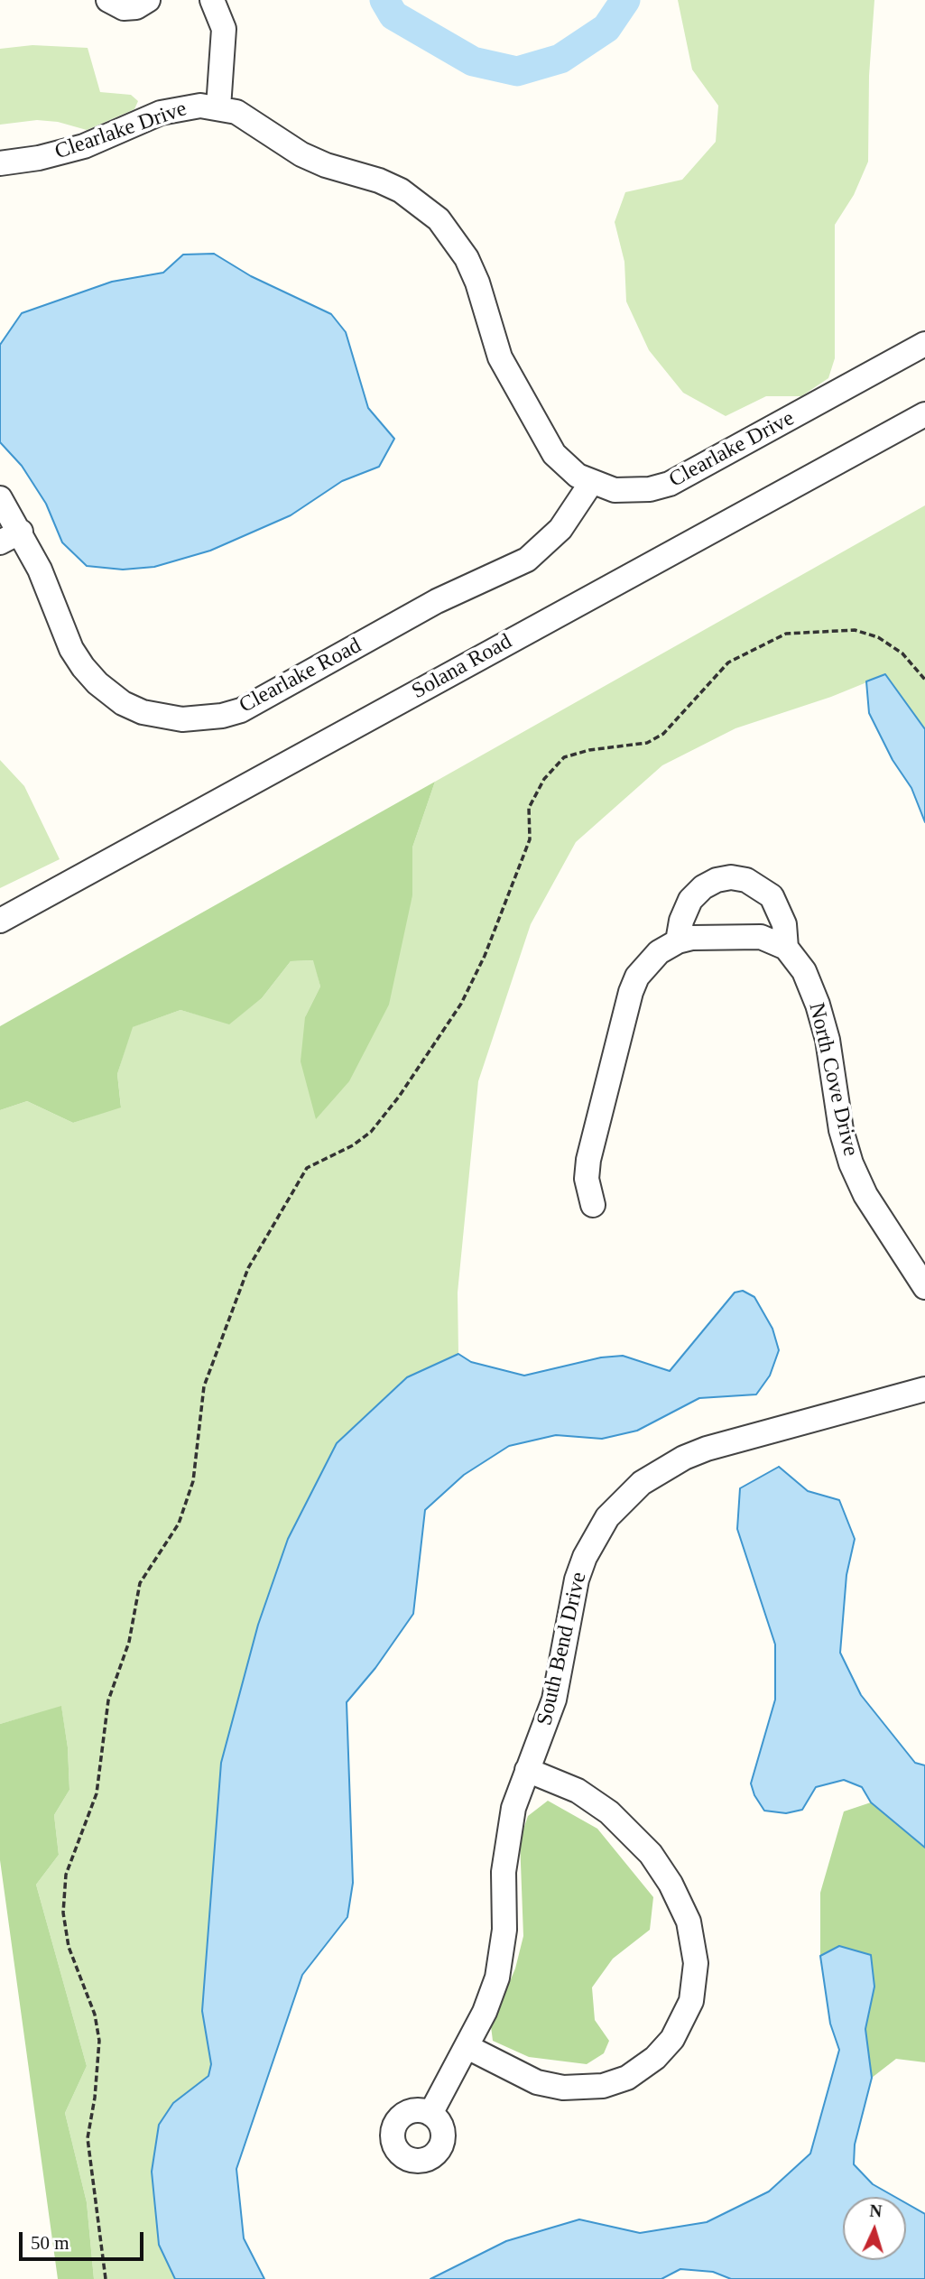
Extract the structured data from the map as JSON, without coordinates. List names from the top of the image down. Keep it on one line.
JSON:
{"streets":{"street":["Clearlake Drive","Solana Road","Clearlake Road","North Cove Drive","South Bend Drive"]},"crossings":[["Clearlake Drive","Clearlake Road"]],"scale_bar":"50 m","north":"top"}
